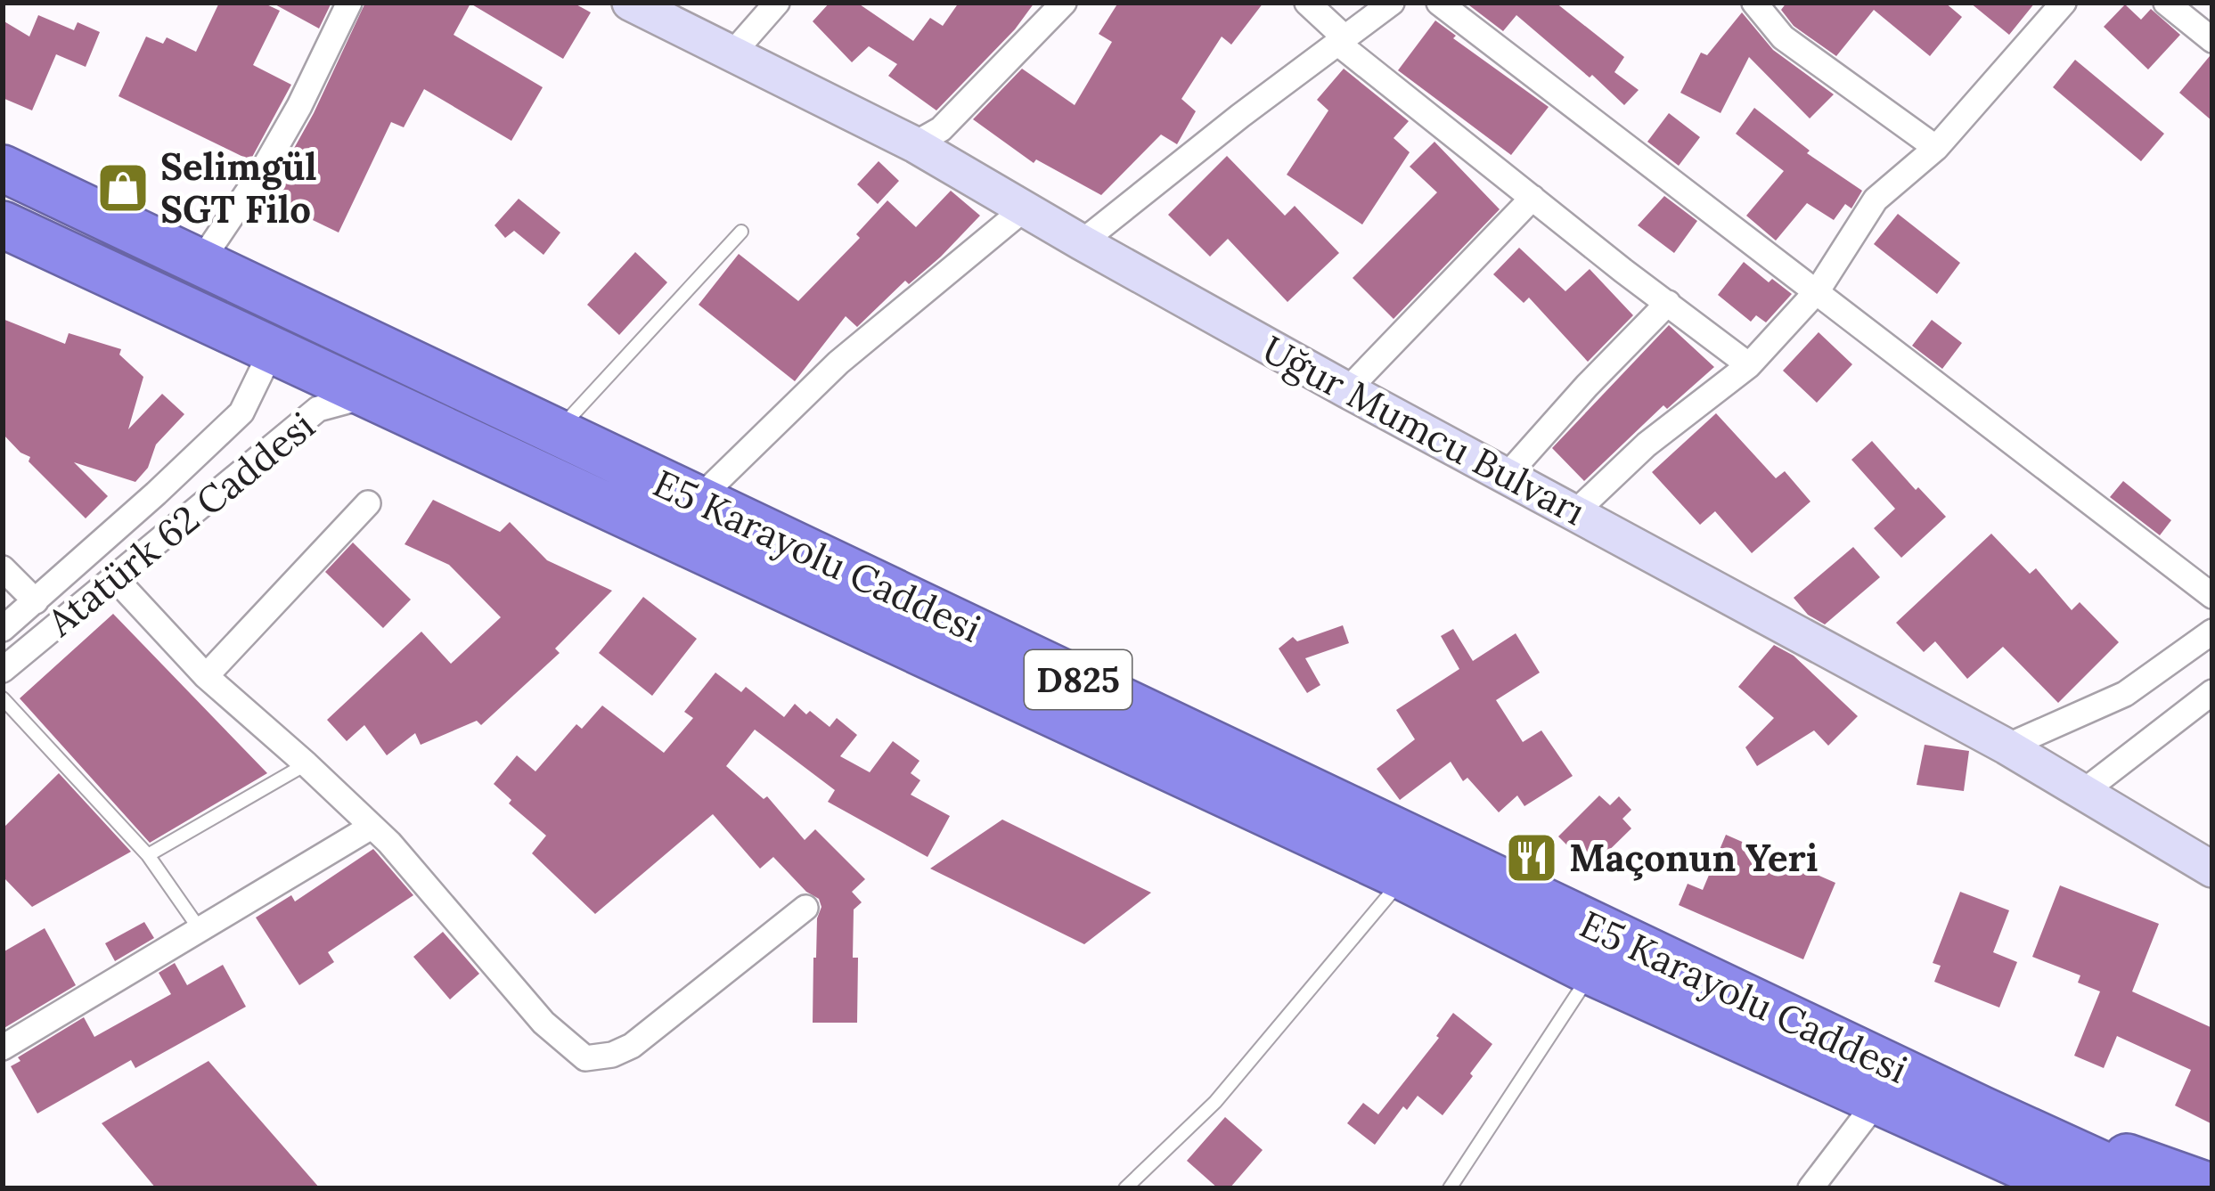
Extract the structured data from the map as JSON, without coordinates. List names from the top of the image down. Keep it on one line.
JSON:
{"streets":{"highway":["E5 Karayolu Caddesi","D825"],"street":["Uğur Mumcu Bulvarı","Atatürk 62 Caddesi"]},"crossings":[["Atatürk 62 Caddesi","E5 Karayolu Caddesi"]],"places":{"shop":["Selimgül SGT Filo"],"restaurant":["Maçonun Yeri"]}}
